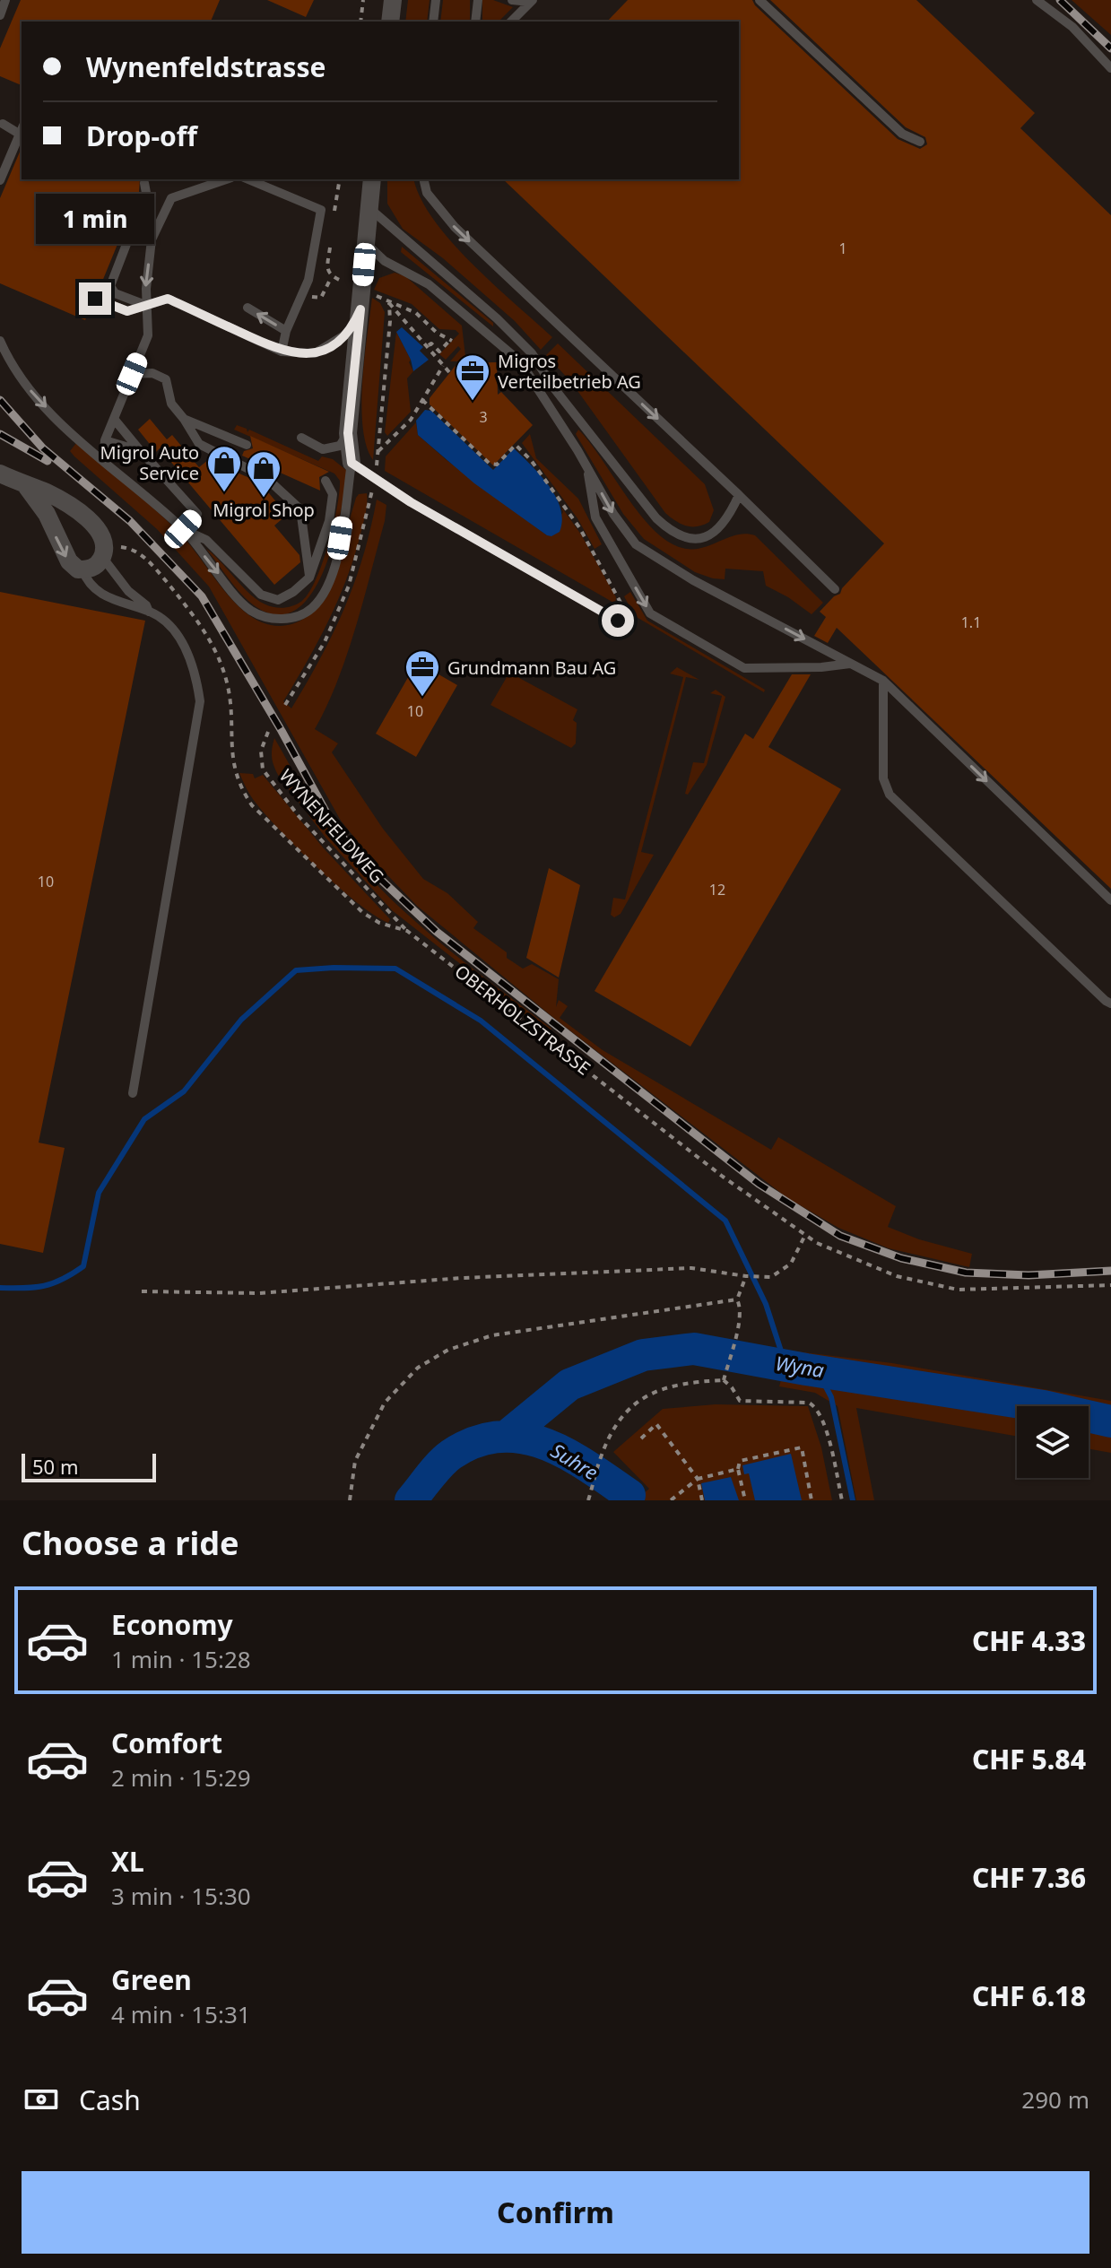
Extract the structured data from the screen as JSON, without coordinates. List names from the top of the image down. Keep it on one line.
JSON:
{"streets":{"path":["WYNENFELDWEG","OBERHOLZSTRASSE"]},"crossings":[["WYNENFELDWEG","OBERHOLZSTRASSE"]],"water":["Wyna","Suhre"],"places":{"office":["Migros Verteilbetrieb AG","Grundmann Bau AG"],"shop":["Migrol Auto Service","Migrol Shop"]},"house_numbers":["1","3","1.1","10","10","12"],"scale_bar":"50 m","page":{"banner":["Wynenfeldstrasse","Drop-off"],"bubble":"1 min","scale":"50 m","heading":"Choose a ride","list":[{"name":"Economy","note":"1 min · 15:28","value":"CHF 4.33"},{"name":"Comfort","note":"2 min · 15:29","value":"CHF 5.84"},{"name":"XL","note":"3 min · 15:30","value":"CHF 7.36"},{"name":"Green","note":"4 min · 15:31","value":"CHF 6.18"}],"pay":["Cash","290 m"],"buttons":"Confirm"}}
